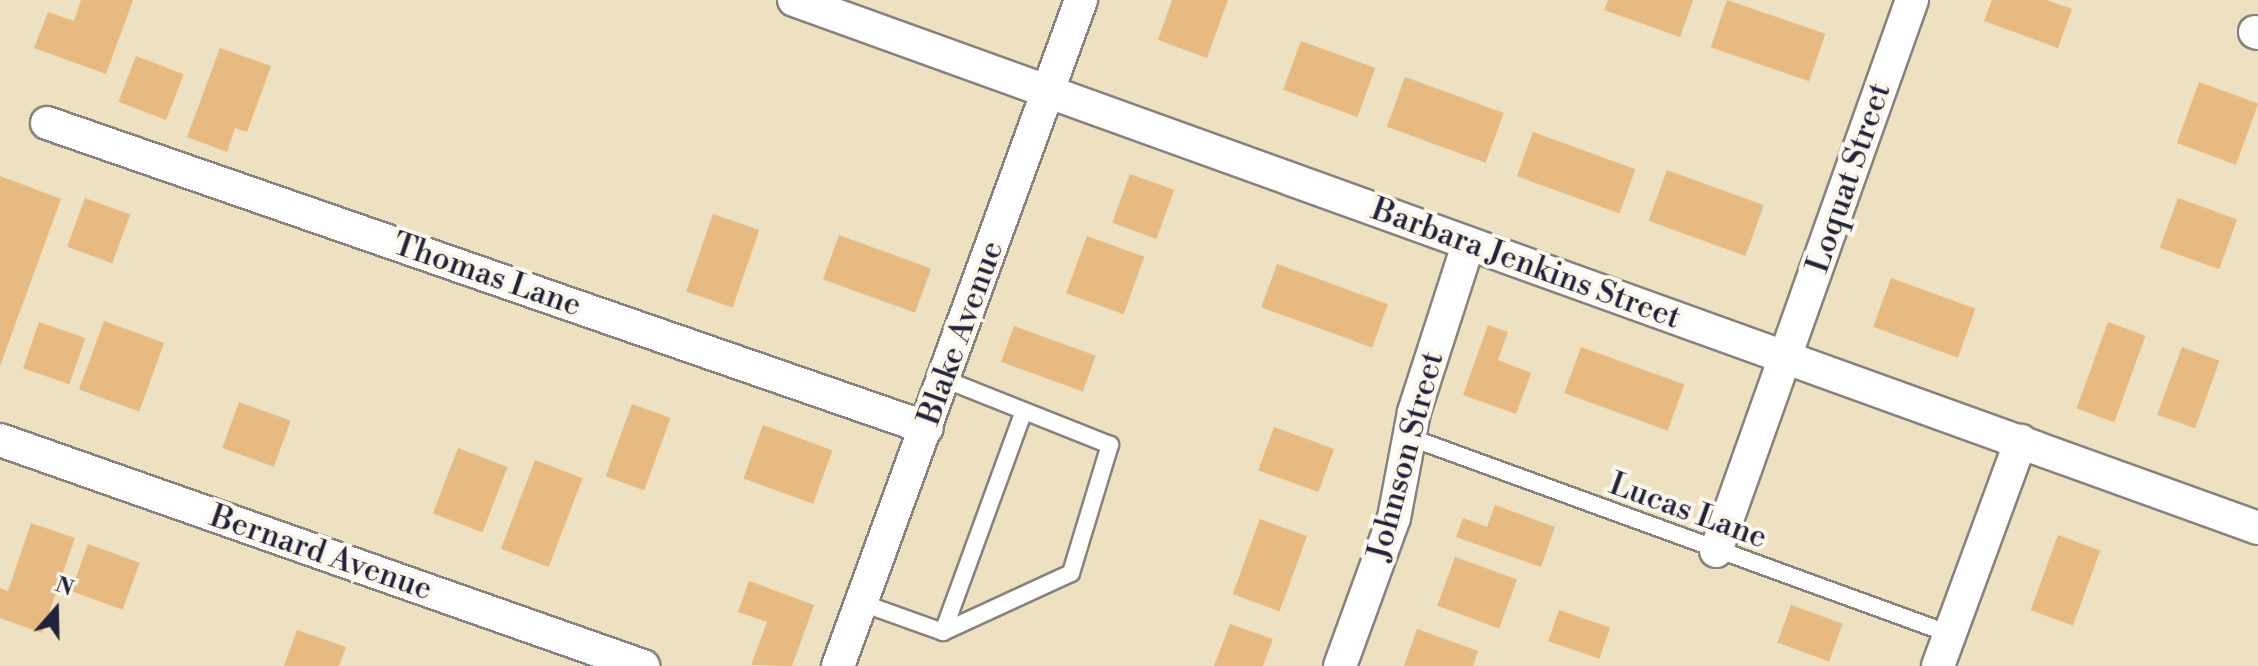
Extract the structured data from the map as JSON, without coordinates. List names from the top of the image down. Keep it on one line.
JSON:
{"streets":{"street":["Loquat Street","Barbara Jenkins Street","Thomas Lane","Blake Avenue","Johnson Street","Bernard Avenue"],"lane":["Lucas Lane"]},"crossings":[["Loquat Street","Barbara Jenkins Street"],["Loquat Street","Lucas Lane"],["Barbara Jenkins Street","Blake Avenue"],["Barbara Jenkins Street","Johnson Street"],["Thomas Lane","Blake Avenue"],["Johnson Street","Lucas Lane"]],"north":"top"}
